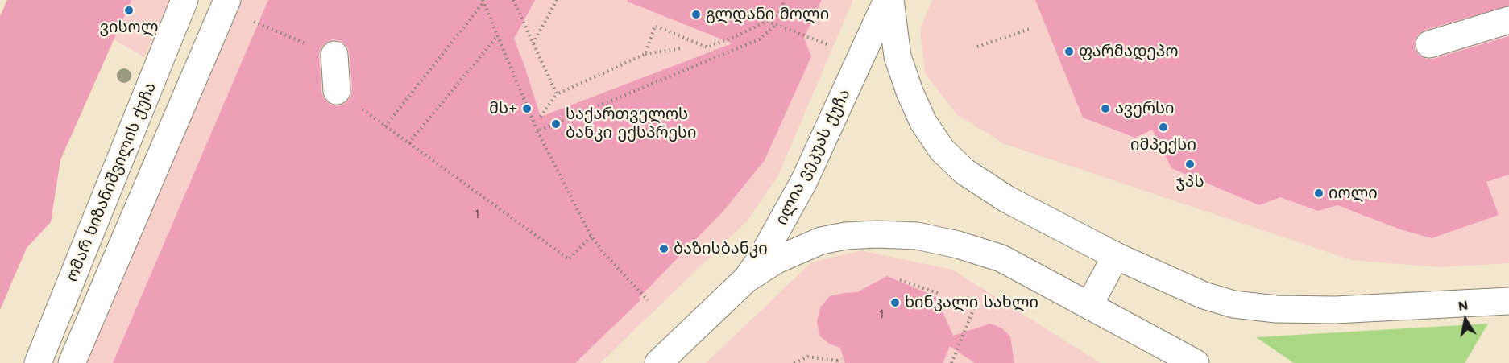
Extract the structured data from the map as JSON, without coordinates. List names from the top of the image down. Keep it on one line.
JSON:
{"streets":{"main road":["ილია ვეკუას ქუჩა","ომარ ხიზანიშვილის ქუჩა"]},"places":["ვისოლ","გლდანი მოლი","ფარმადეპო","მს+","ავერსი","საქართველოს ბანკი ექსპრესი","იმპექსი","ჯპს","იოლი","ბაზისბანკი","ხინკალი სახლი"],"house_numbers":["1","1"],"north":"top"}
